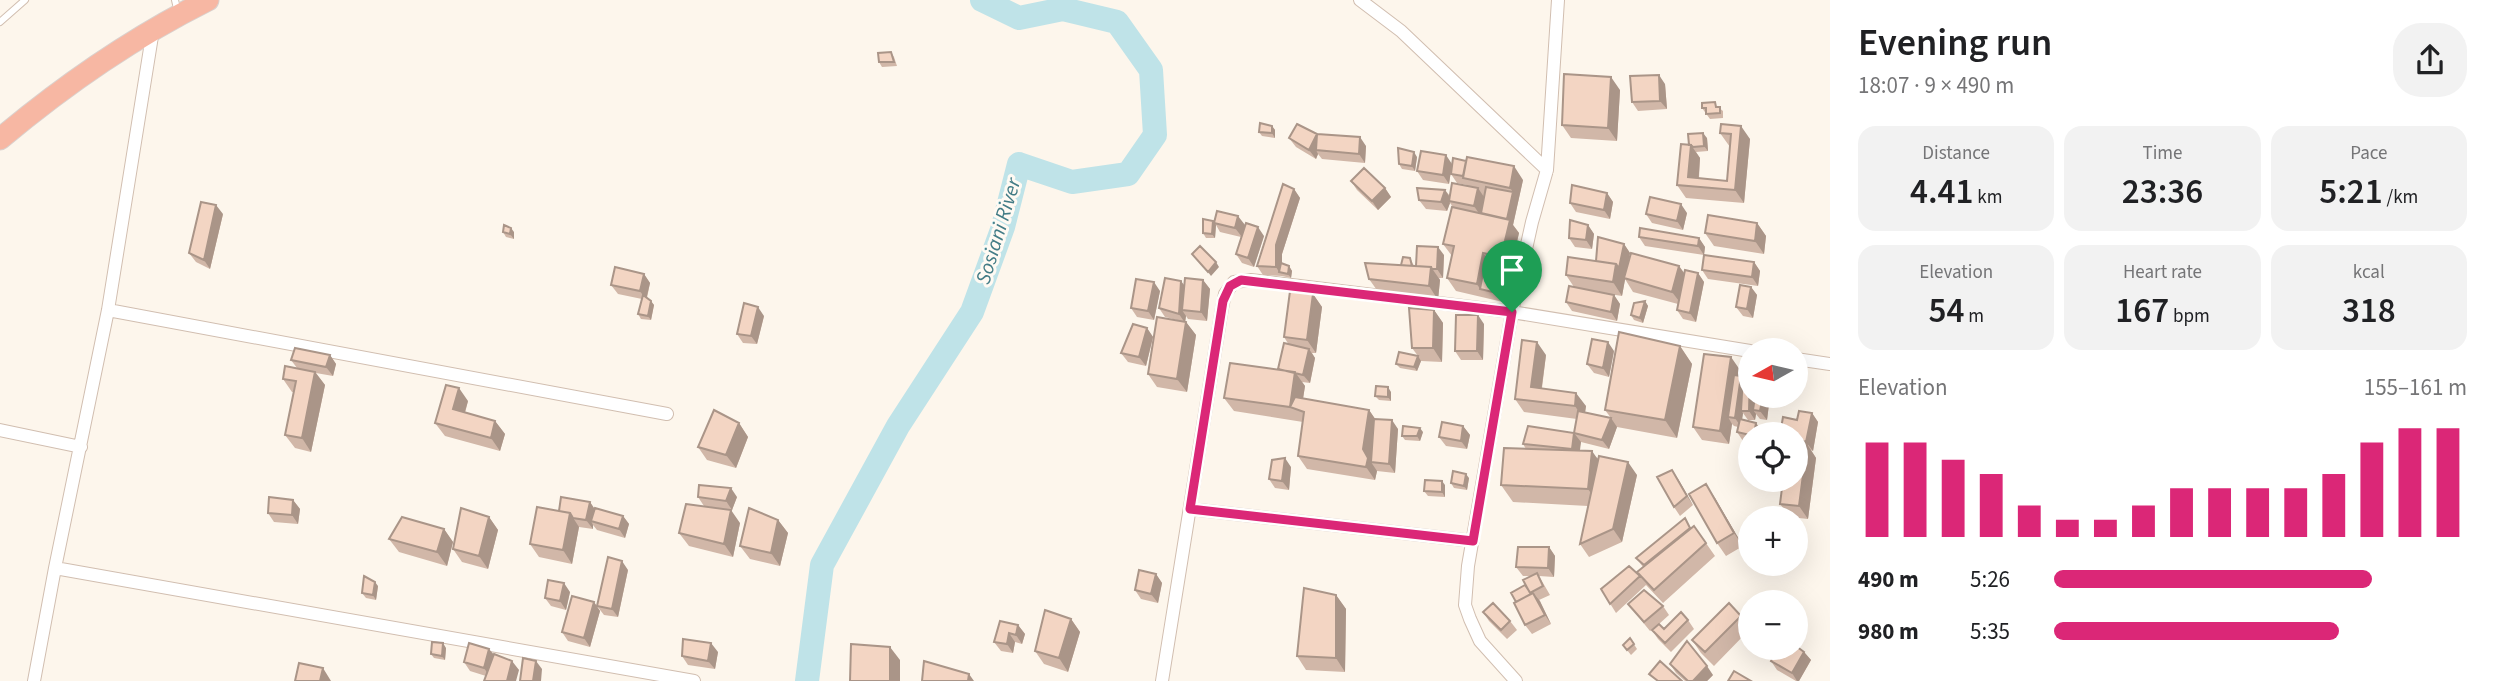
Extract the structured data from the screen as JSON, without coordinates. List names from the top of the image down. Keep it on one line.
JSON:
{"water":["Sosiani River"],"north":"left","page":{"heading":["Evening run","18:07 · 9 × 490 m"],"stats":[["Distance","4.41 km"],["Time","23:36"],["Pace","5:21 /km"],["Elevation","54 m"],["Heart rate","167 bpm"],["kcal","318"]],"map_buttons":["+","−"],"chart":["Elevation","155–161 m"],"list":[{"name":"490 m","note":"5:26"},{"name":"980 m","note":"5:35"}]}}
